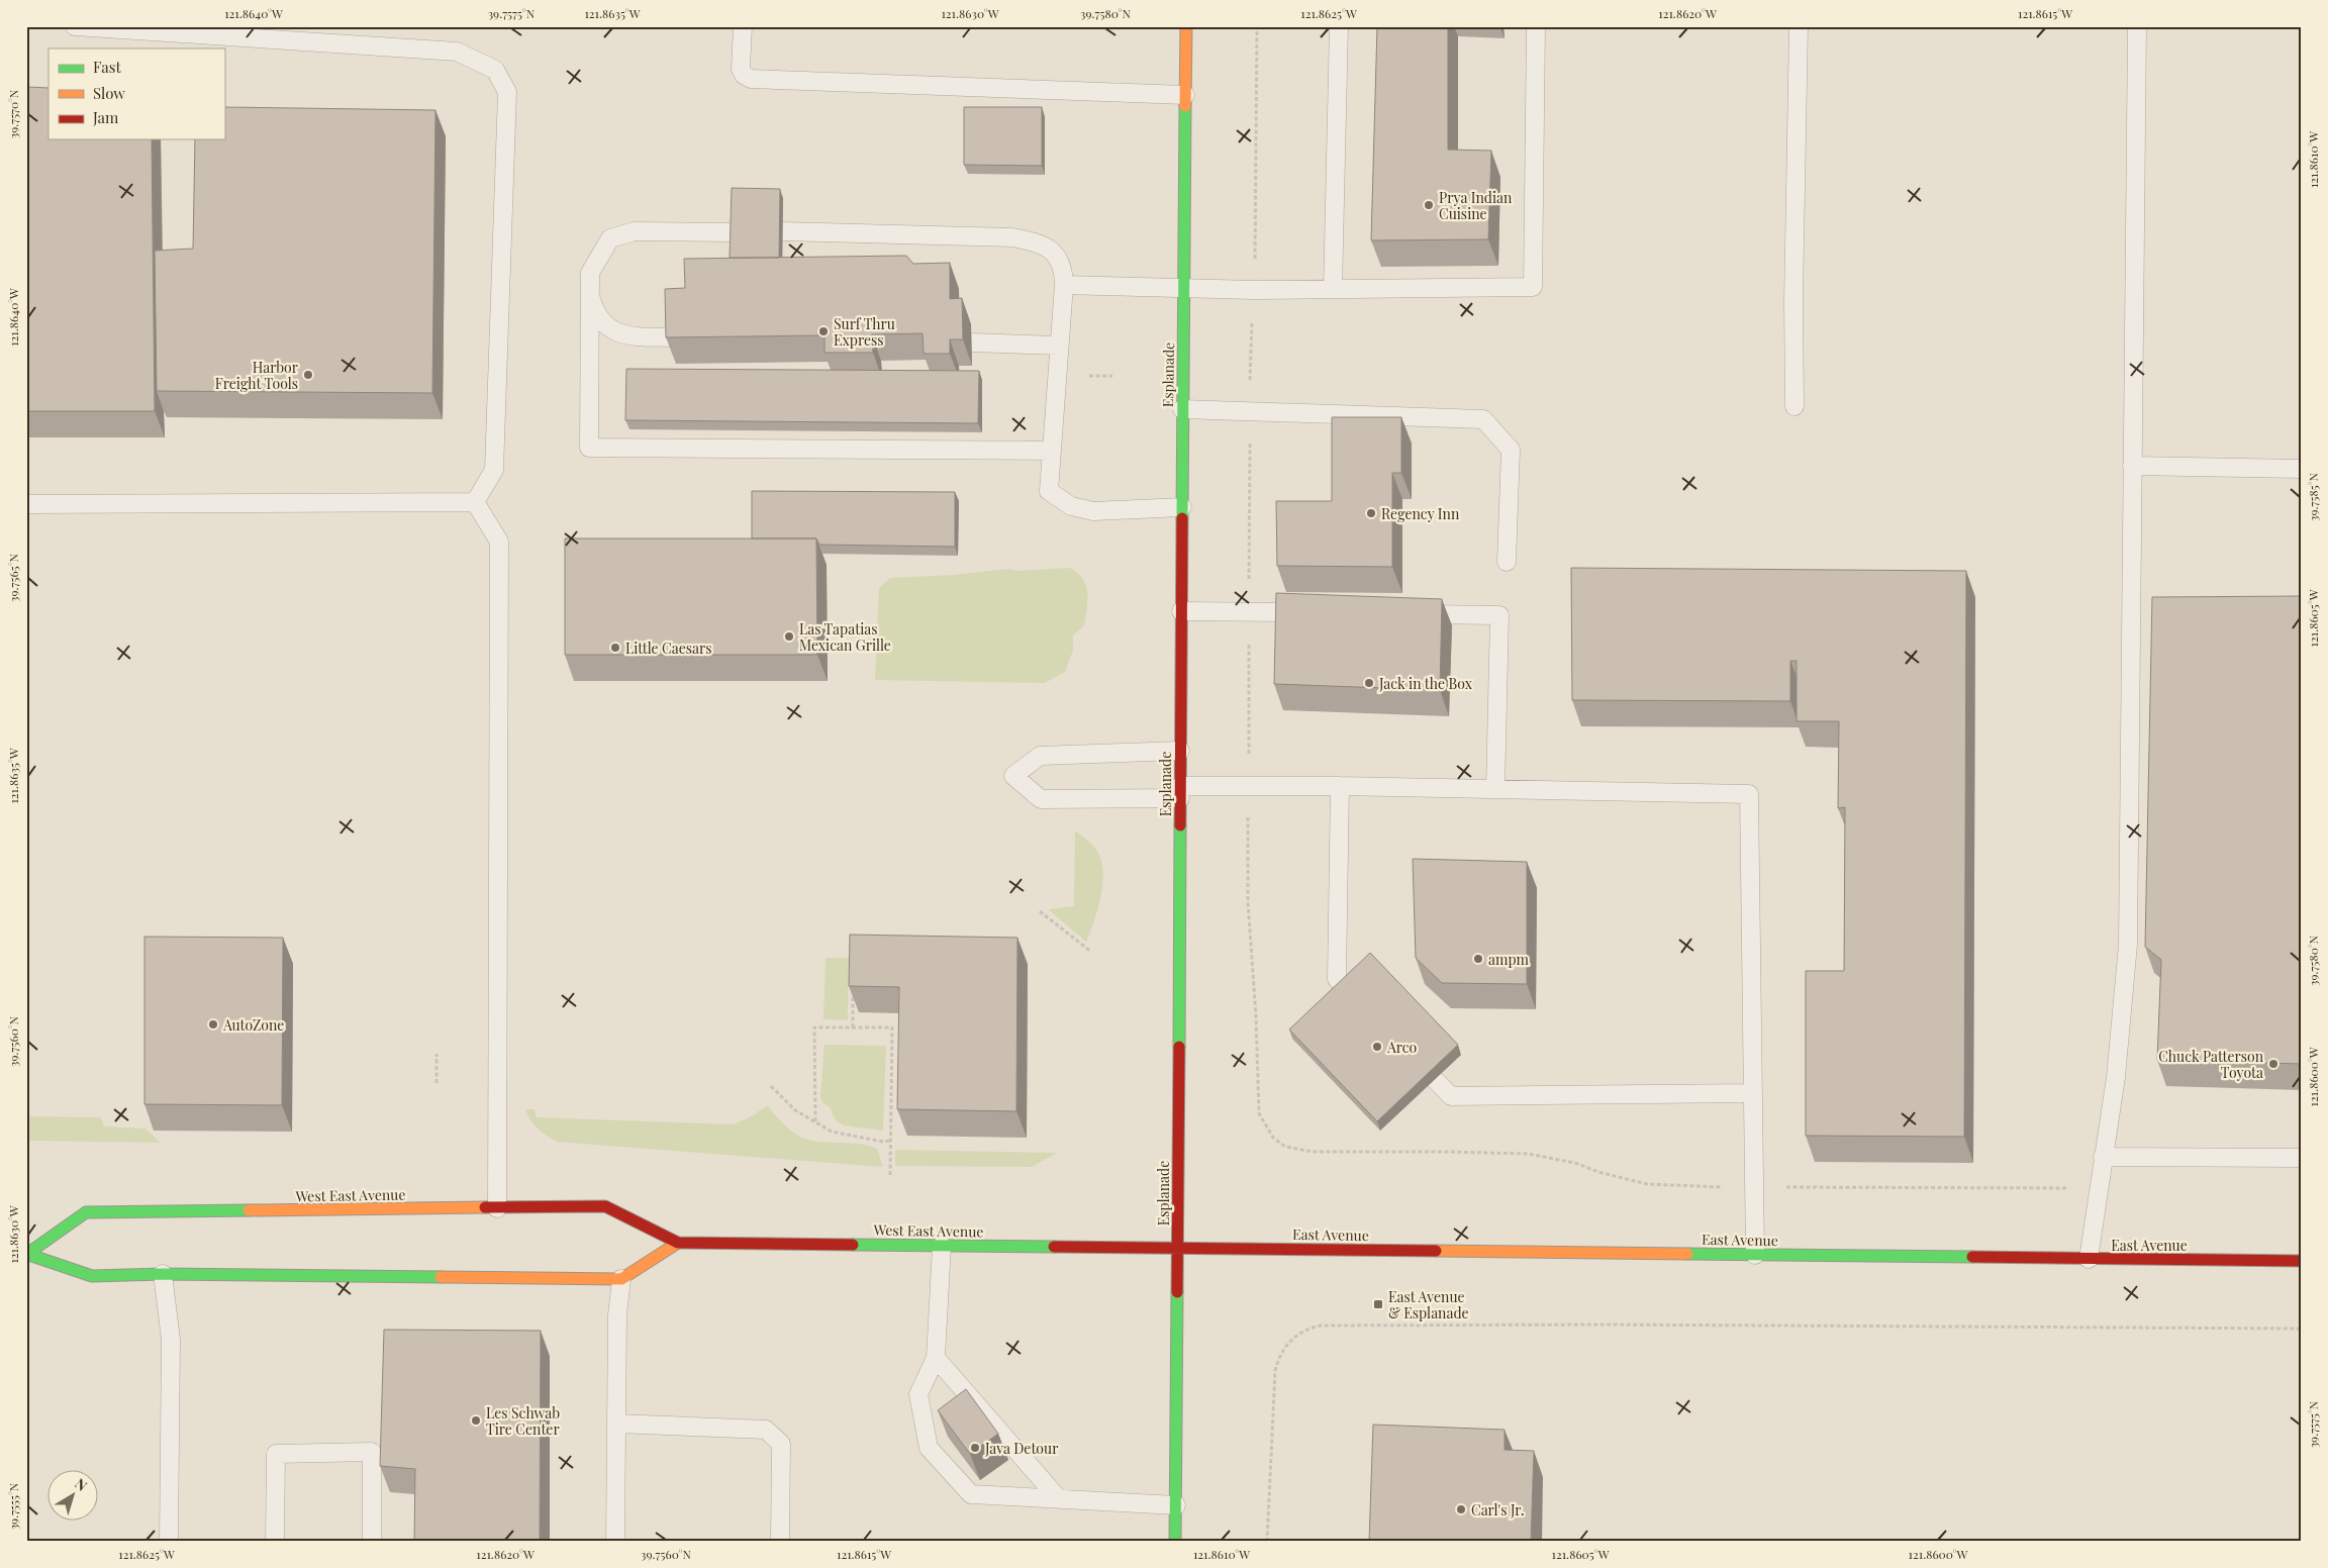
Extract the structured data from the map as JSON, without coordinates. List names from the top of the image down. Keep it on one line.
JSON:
{"streets":{"main road":["Esplanade","West East Avenue","East Avenue"]},"crossings":[["Esplanade","West East Avenue"],["Esplanade","East Avenue"],["West East Avenue","East Avenue"]],"places":{"other":["Prya Indian Cuisine","Surf Thru Express","Harbor Freight Tools","Regency Inn","Las Tapatias Mexican Grille","Little Caesars","Jack in the Box","ampm","AutoZone","Arco","Chuck Patterson Toyota","Les Schwab Tire Center","Java Detour","Carl's Jr."],"transit":["East Avenue & Esplanade"]},"legend":["Fast","Slow","Jam"],"north":"top right","coordinates":["121.8640°W","39.7575°N","121.8635°W","121.8630°W","39.7580°N","121.8625°W","121.8620°W","121.8615°W","39.7570°N","121.8610°W","39.7585°N","39.7565°N","121.8605°W","39.7560°N","121.8600°W","39.7555°N"]}
